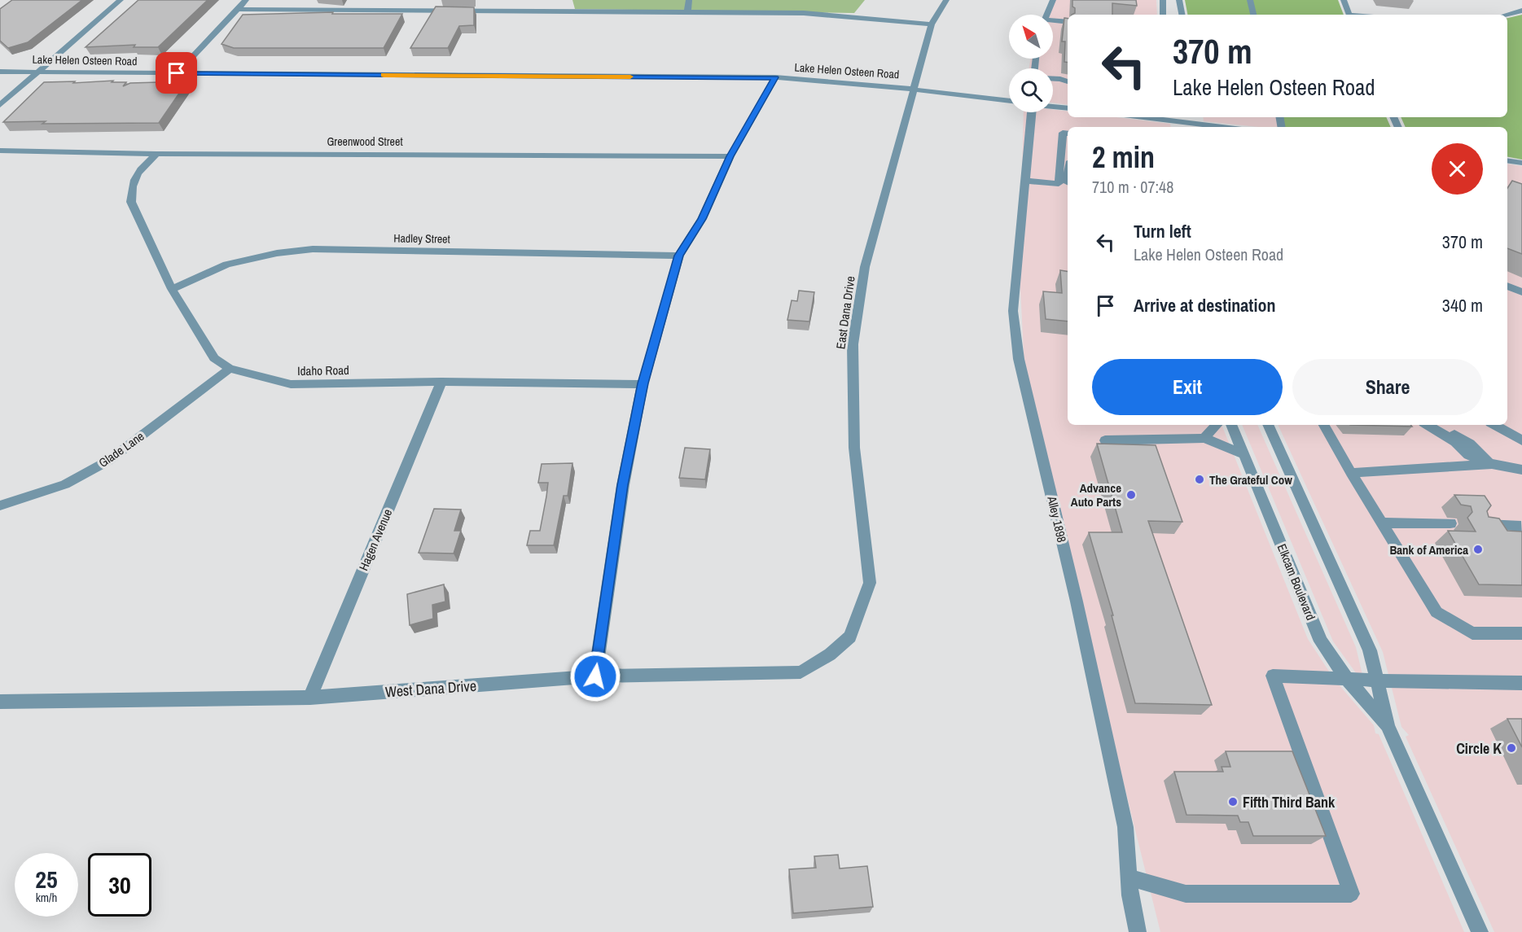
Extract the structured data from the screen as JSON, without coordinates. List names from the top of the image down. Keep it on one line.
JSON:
{"streets":{"street":["Lake Helen Osteen Road","Greenwood Street","Hadley Street","East Dana Drive","Idaho Road","Glade Lane","Alley 1898","Hagen Avenue","Elkcam Boulevard","West Dana Drive"]},"crossings":[["Lake Helen Osteen Road","East Dana Drive"],["Greenwood Street","Idaho Road"],["Hadley Street","Idaho Road"],["East Dana Drive","West Dana Drive"],["Idaho Road","Glade Lane"],["Idaho Road","Hagen Avenue"],["Hagen Avenue","West Dana Drive"]],"places":["The Grateful Cow","Advance Auto Parts","Bank of America","Circle K","Fifth Third Bank"],"north":"top left","page":{"turn":["370 m","Lake Helen Osteen Road"],"heading":["2 min","710 m · 07:48"],"list":[{"name":"Turn left","note":"Lake Helen Osteen Road","value":"370 m"},{"name":"Arrive at destination","value":"340 m"}],"buttons":["Exit","Share"],"speed":"25 km/h","limit":"30"}}
